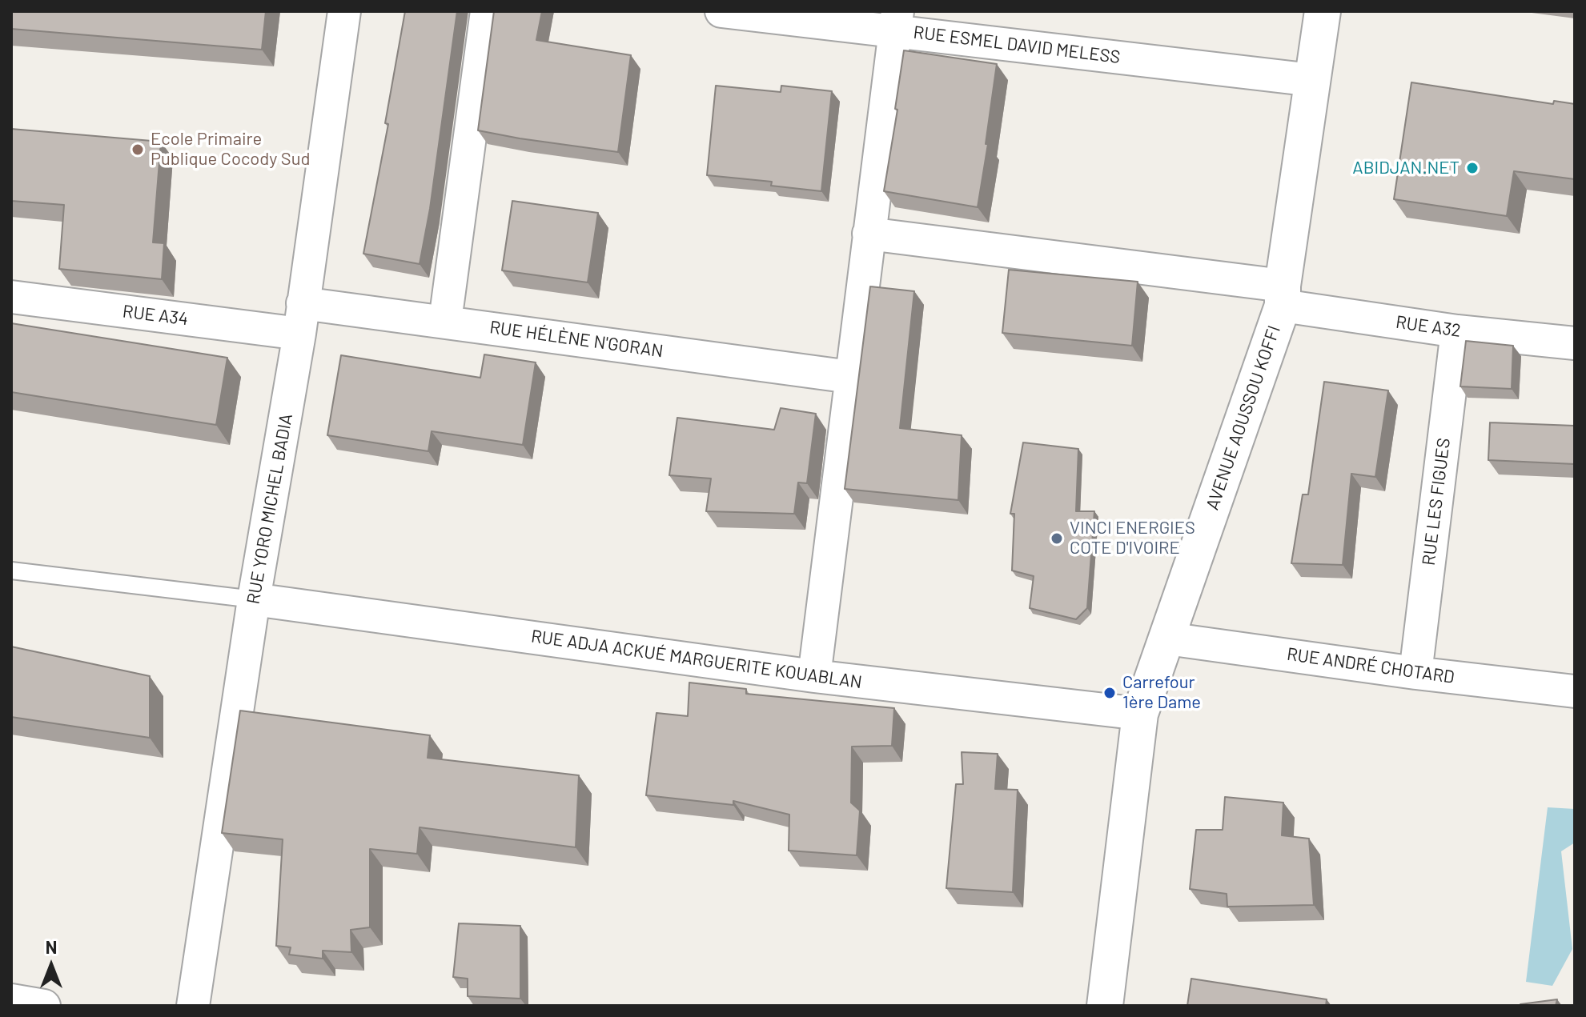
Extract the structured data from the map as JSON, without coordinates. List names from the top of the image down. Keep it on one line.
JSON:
{"streets":{"street":["RUE ESMEL DAVID MELESS","RUE A34","RUE A32","RUE HÉLÈNE N'GORAN","AVENUE AOUSSOU KOFFI","RUE LES FIGUES","RUE YORO MICHEL BADIA","RUE ADJA ACKUÉ MARGUERITE KOUABLAN","RUE ANDRÉ CHOTARD"]},"crossings":[["RUE ESMEL DAVID MELESS","AVENUE AOUSSOU KOFFI"],["RUE A34","RUE HÉLÈNE N'GORAN"],["RUE A34","RUE YORO MICHEL BADIA"],["RUE A32","AVENUE AOUSSOU KOFFI"],["RUE A32","RUE LES FIGUES"],["RUE HÉLÈNE N'GORAN","RUE YORO MICHEL BADIA"],["AVENUE AOUSSOU KOFFI","RUE ADJA ACKUÉ MARGUERITE KOUABLAN"],["AVENUE AOUSSOU KOFFI","RUE ANDRÉ CHOTARD"],["RUE LES FIGUES","RUE ANDRÉ CHOTARD"],["RUE YORO MICHEL BADIA","RUE ADJA ACKUÉ MARGUERITE KOUABLAN"]],"places":["Ecole Primaire Publique Cocody Sud","ABIDJAN.NET","VINCI ENERGIES COTE D'IVOIRE","Carrefour 1ère Dame"],"north":"top"}
